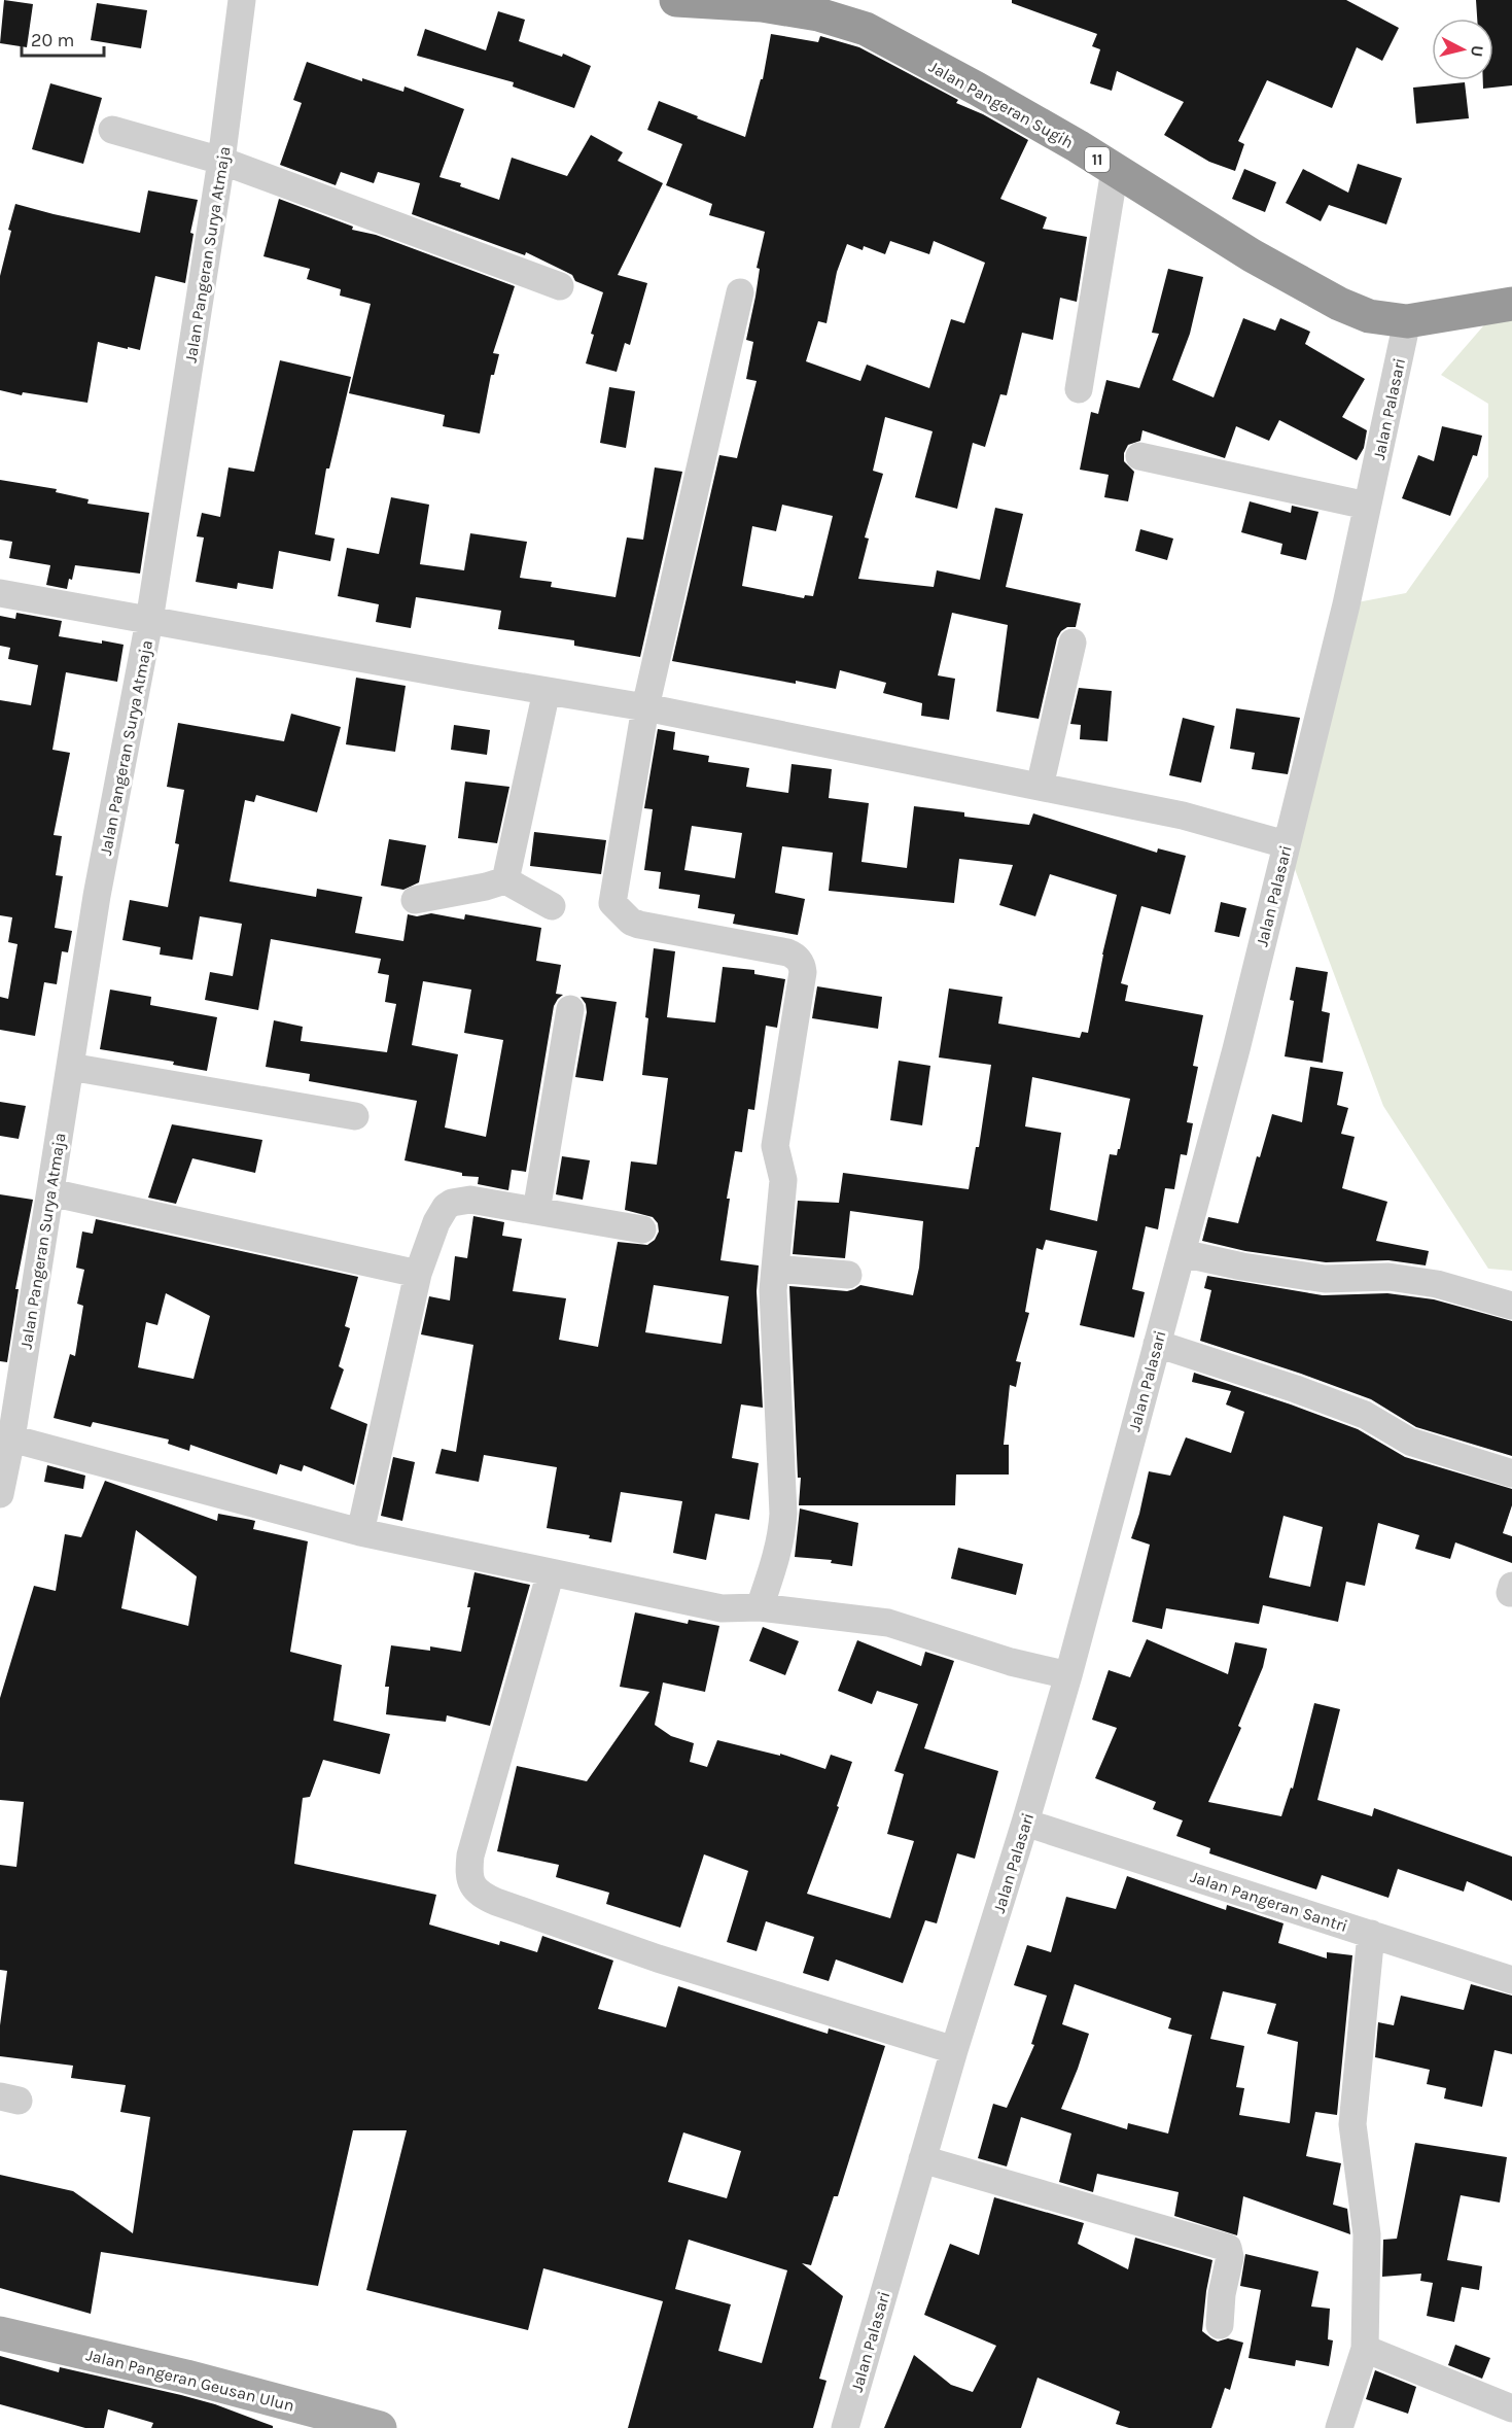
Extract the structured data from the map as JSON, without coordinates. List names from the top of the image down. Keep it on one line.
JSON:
{"streets":{"highway":["Jalan Pangeran Sugih","11"],"main road":["Jalan Pangeran Geusan Ulun"],"street":["Jalan Pangeran Surya Atmaja","Jalan Palasari","Jalan Pangeran Santri"]},"crossings":[["Jalan Pangeran Sugih","Jalan Palasari"],["Jalan Palasari","Jalan Pangeran Santri"]],"scale_bar":"20 m","north":"right"}
